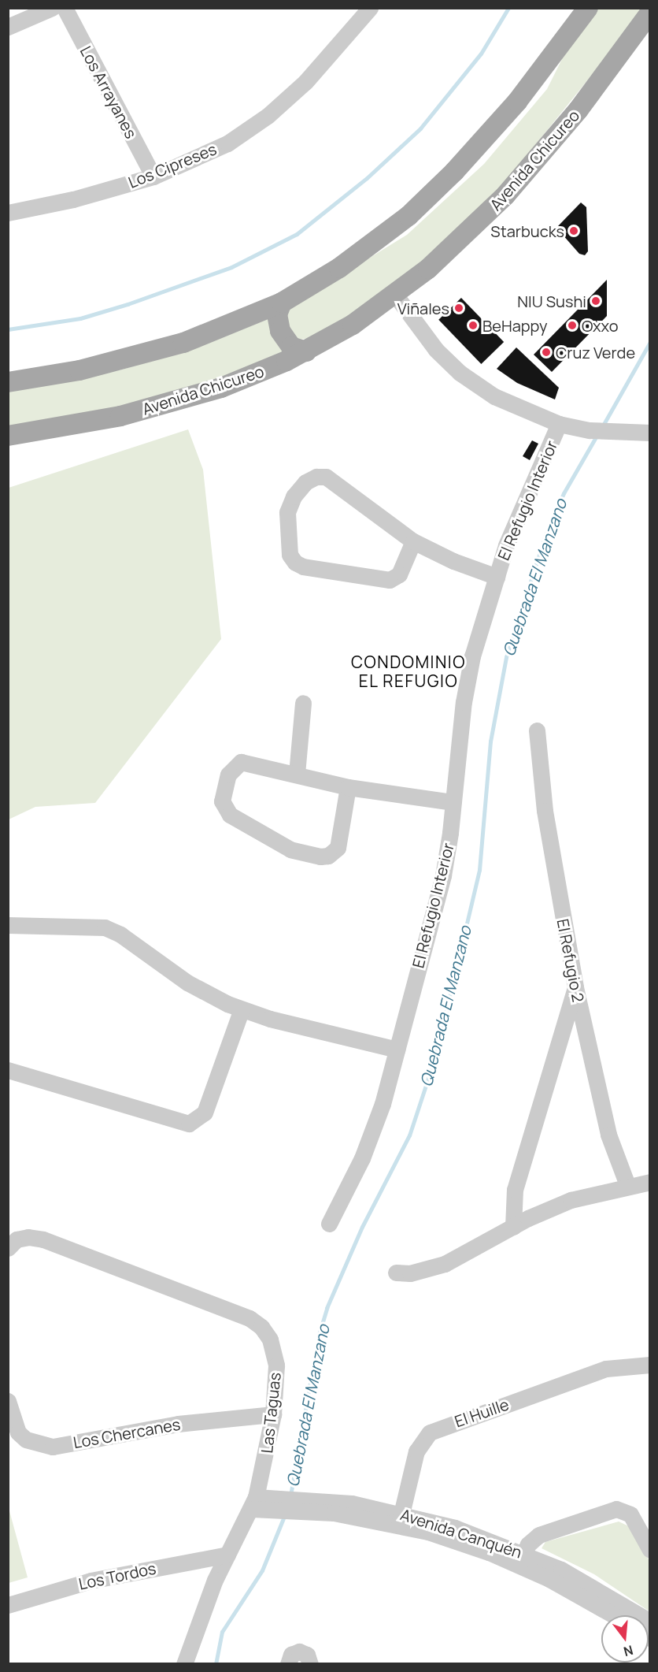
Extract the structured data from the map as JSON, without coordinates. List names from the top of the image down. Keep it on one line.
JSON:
{"streets":{"main road":["Avenida Chicureo"],"street":["Los Arrayanes","Los Cipreses","El Refugio Interior","El Refugio 2","Las Taguas","El Huille","Los Chercanes","Avenida Canquén","Los Tordos"]},"crossings":[["Los Arrayanes","Los Cipreses"],["Las Taguas","Los Chercanes"],["Las Taguas","Avenida Canquén"],["Las Taguas","Los Tordos"],["El Huille","Avenida Canquén"]],"districts":["CONDOMINIO EL REFUGIO"],"water":["Quebrada El Manzano"],"places":["Starbucks","NIU Sushi","Viñales","BeHappy","Oxxo","Cruz Verde"],"north":"bottom"}
